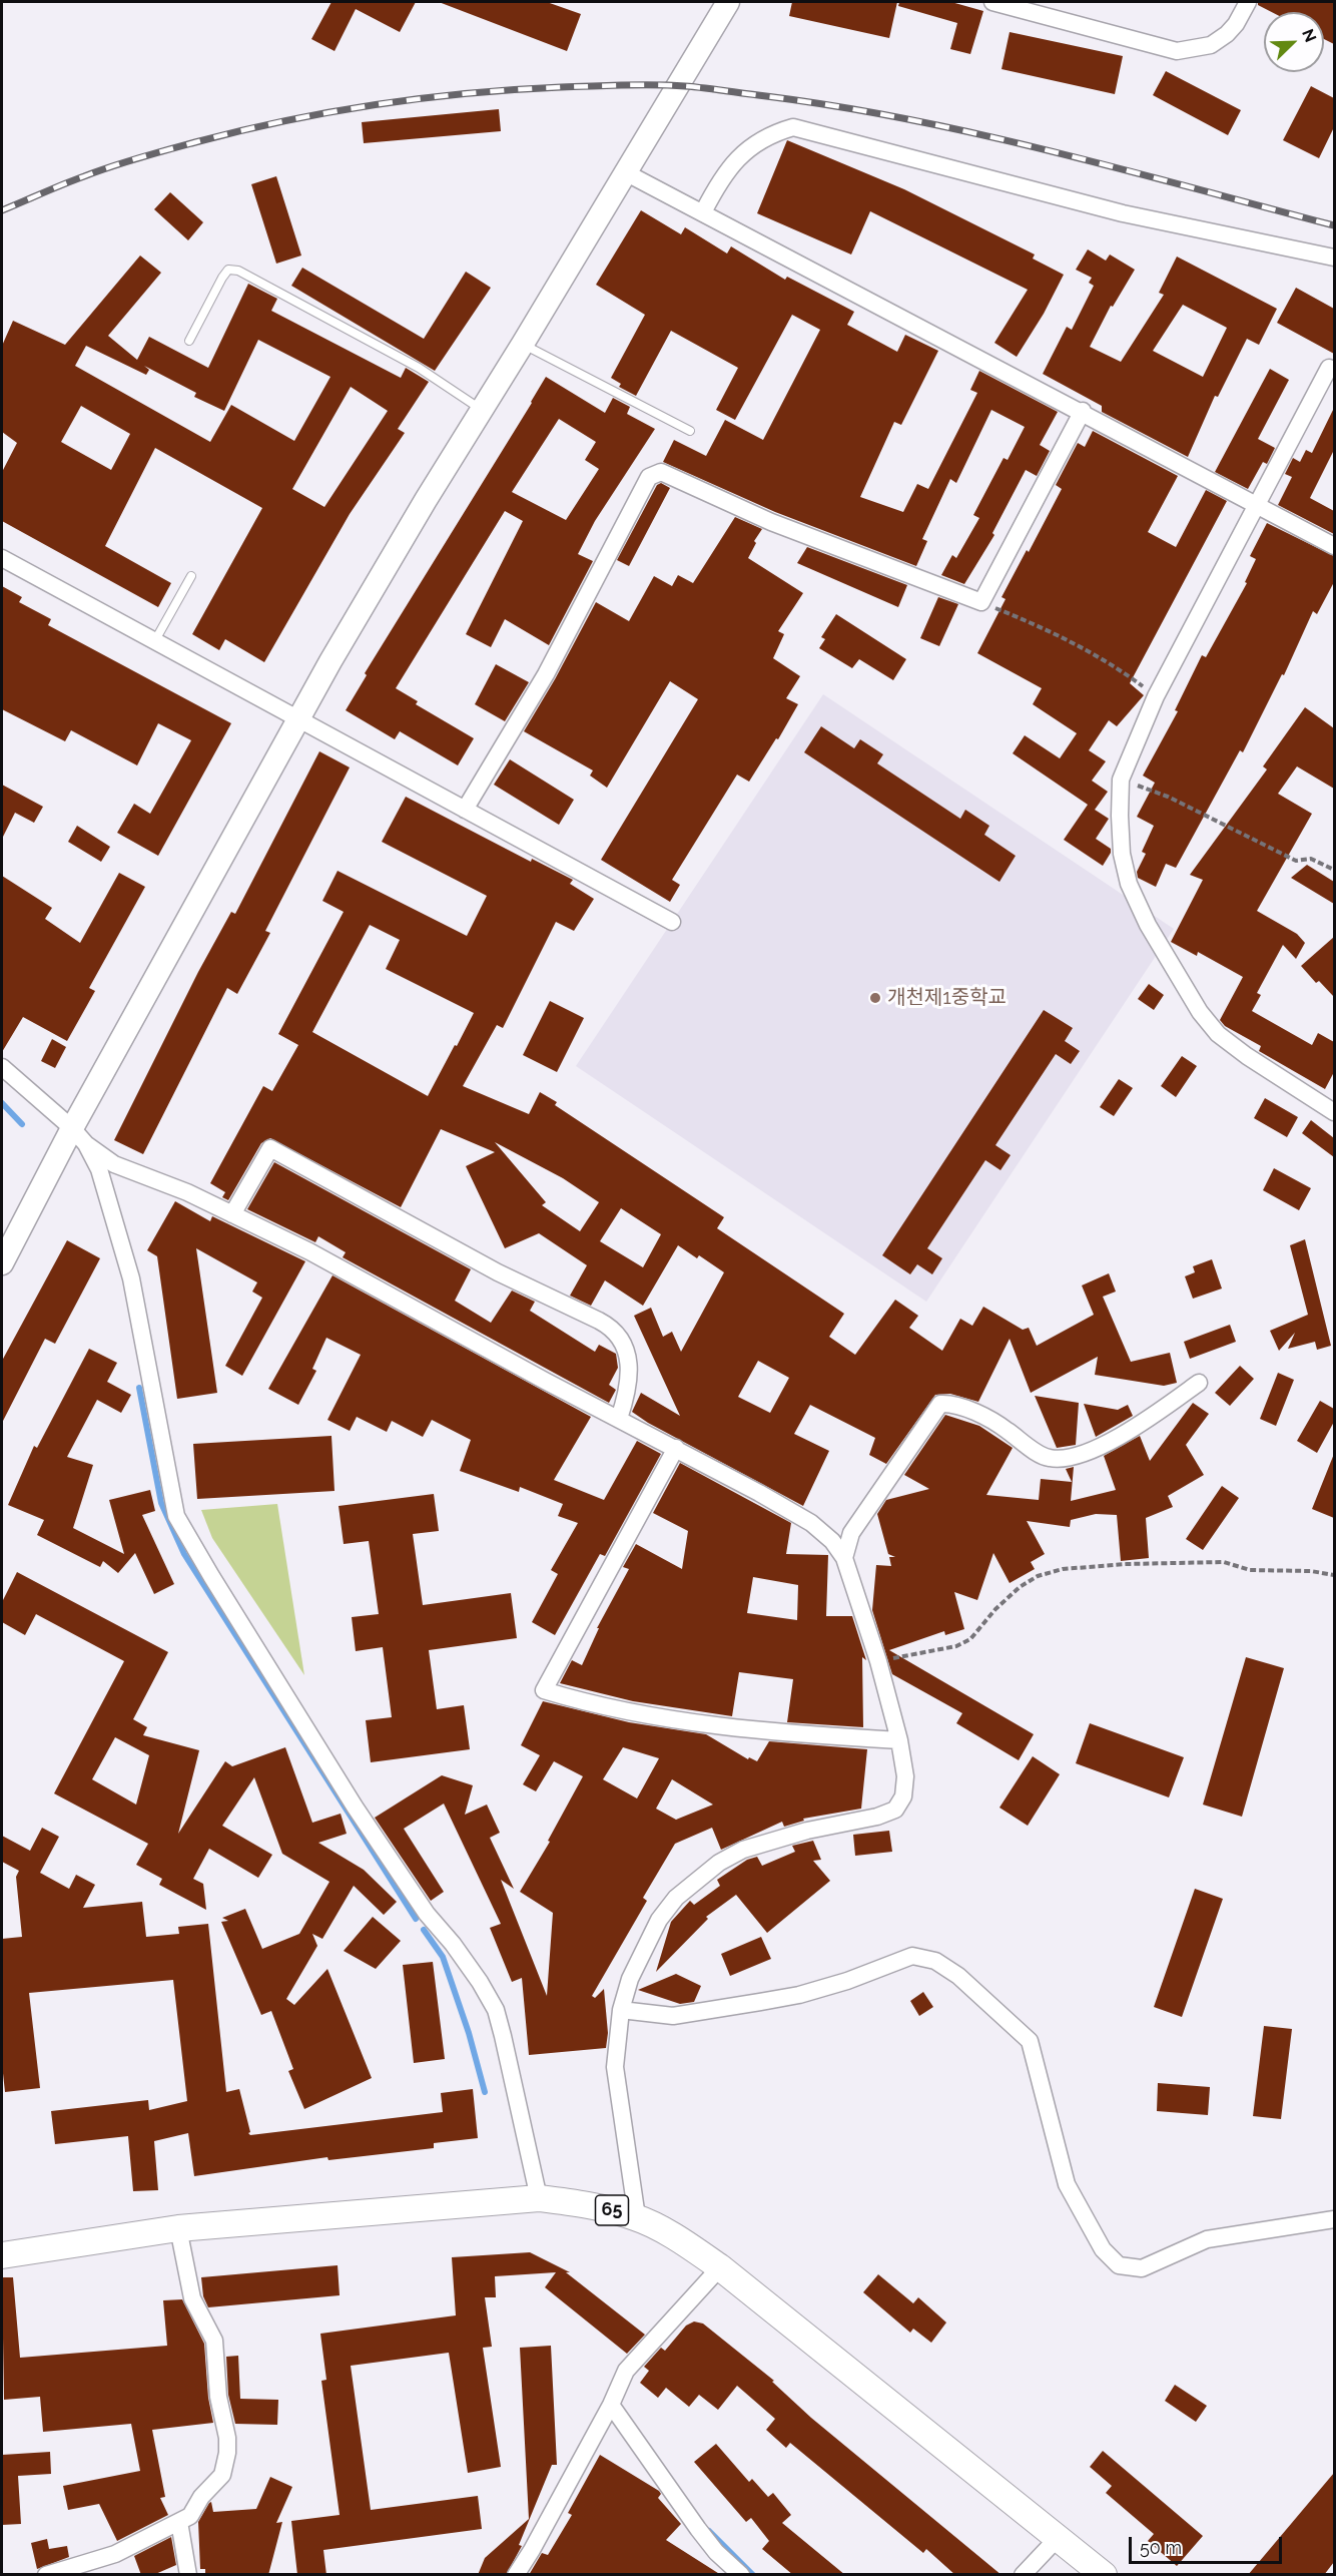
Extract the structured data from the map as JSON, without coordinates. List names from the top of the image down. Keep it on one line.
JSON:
{"streets":{"main road":["65"]},"places":["개천제1중학교"],"scale_bar":"50 m","north":"top right"}
